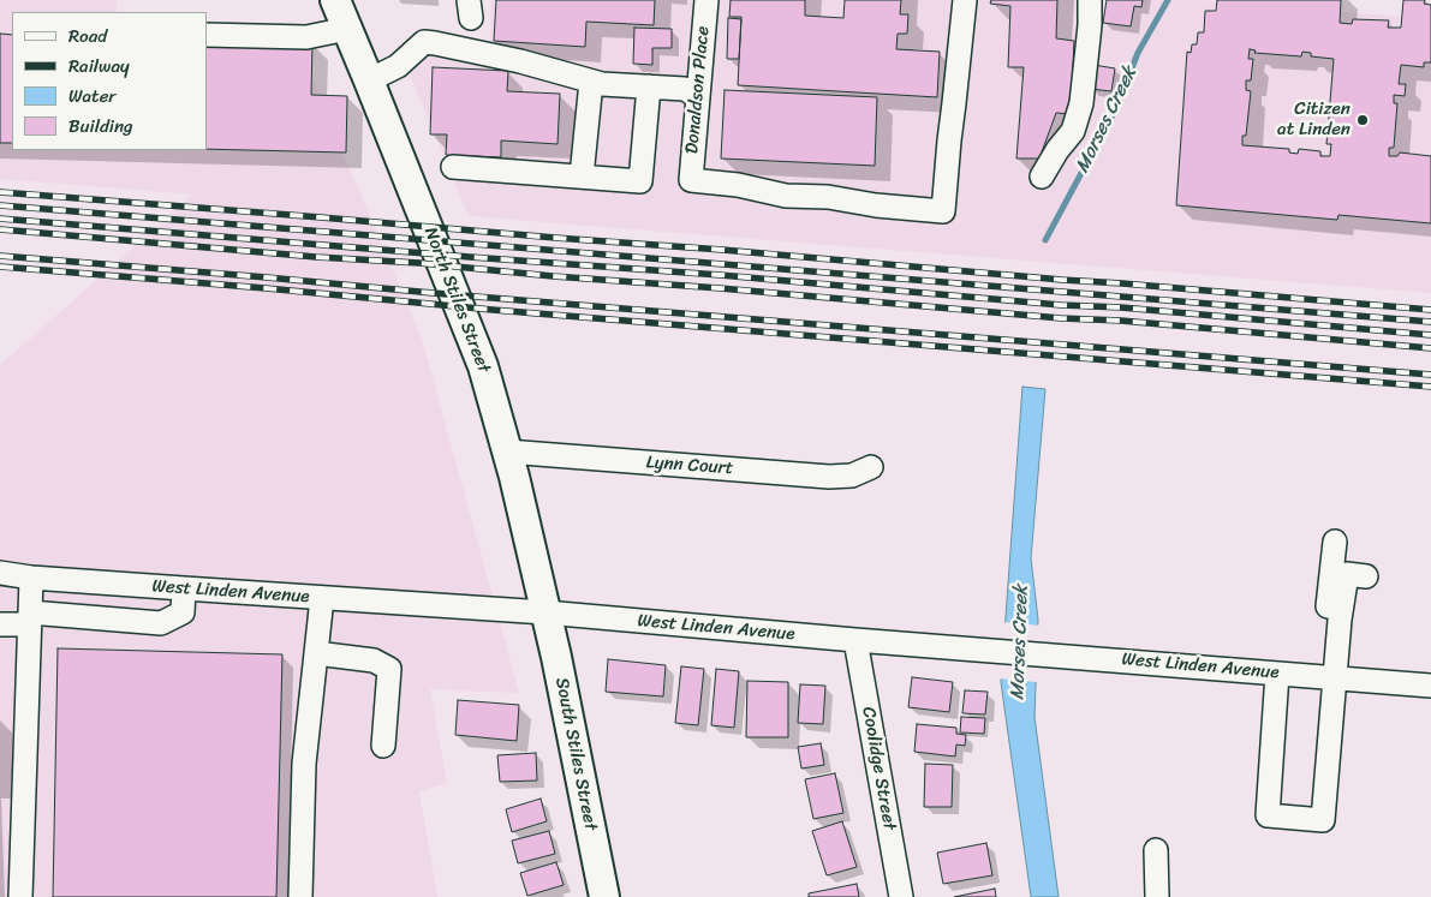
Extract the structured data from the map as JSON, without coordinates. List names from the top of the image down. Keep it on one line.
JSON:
{"streets":{"main road":["North Stiles Street","South Stiles Street"],"street":["Donaldson Place","Lynn Court","West Linden Avenue","Coolidge Street"]},"crossings":[["North Stiles Street","Lynn Court"],["North Stiles Street","West Linden Avenue"],["North Stiles Street","South Stiles Street"],["West Linden Avenue","South Stiles Street"],["West Linden Avenue","Coolidge Street"]],"water":["Morses Creek"],"places":["Citizen at Linden"],"legend":["Road","Railway","Water","Building"]}
